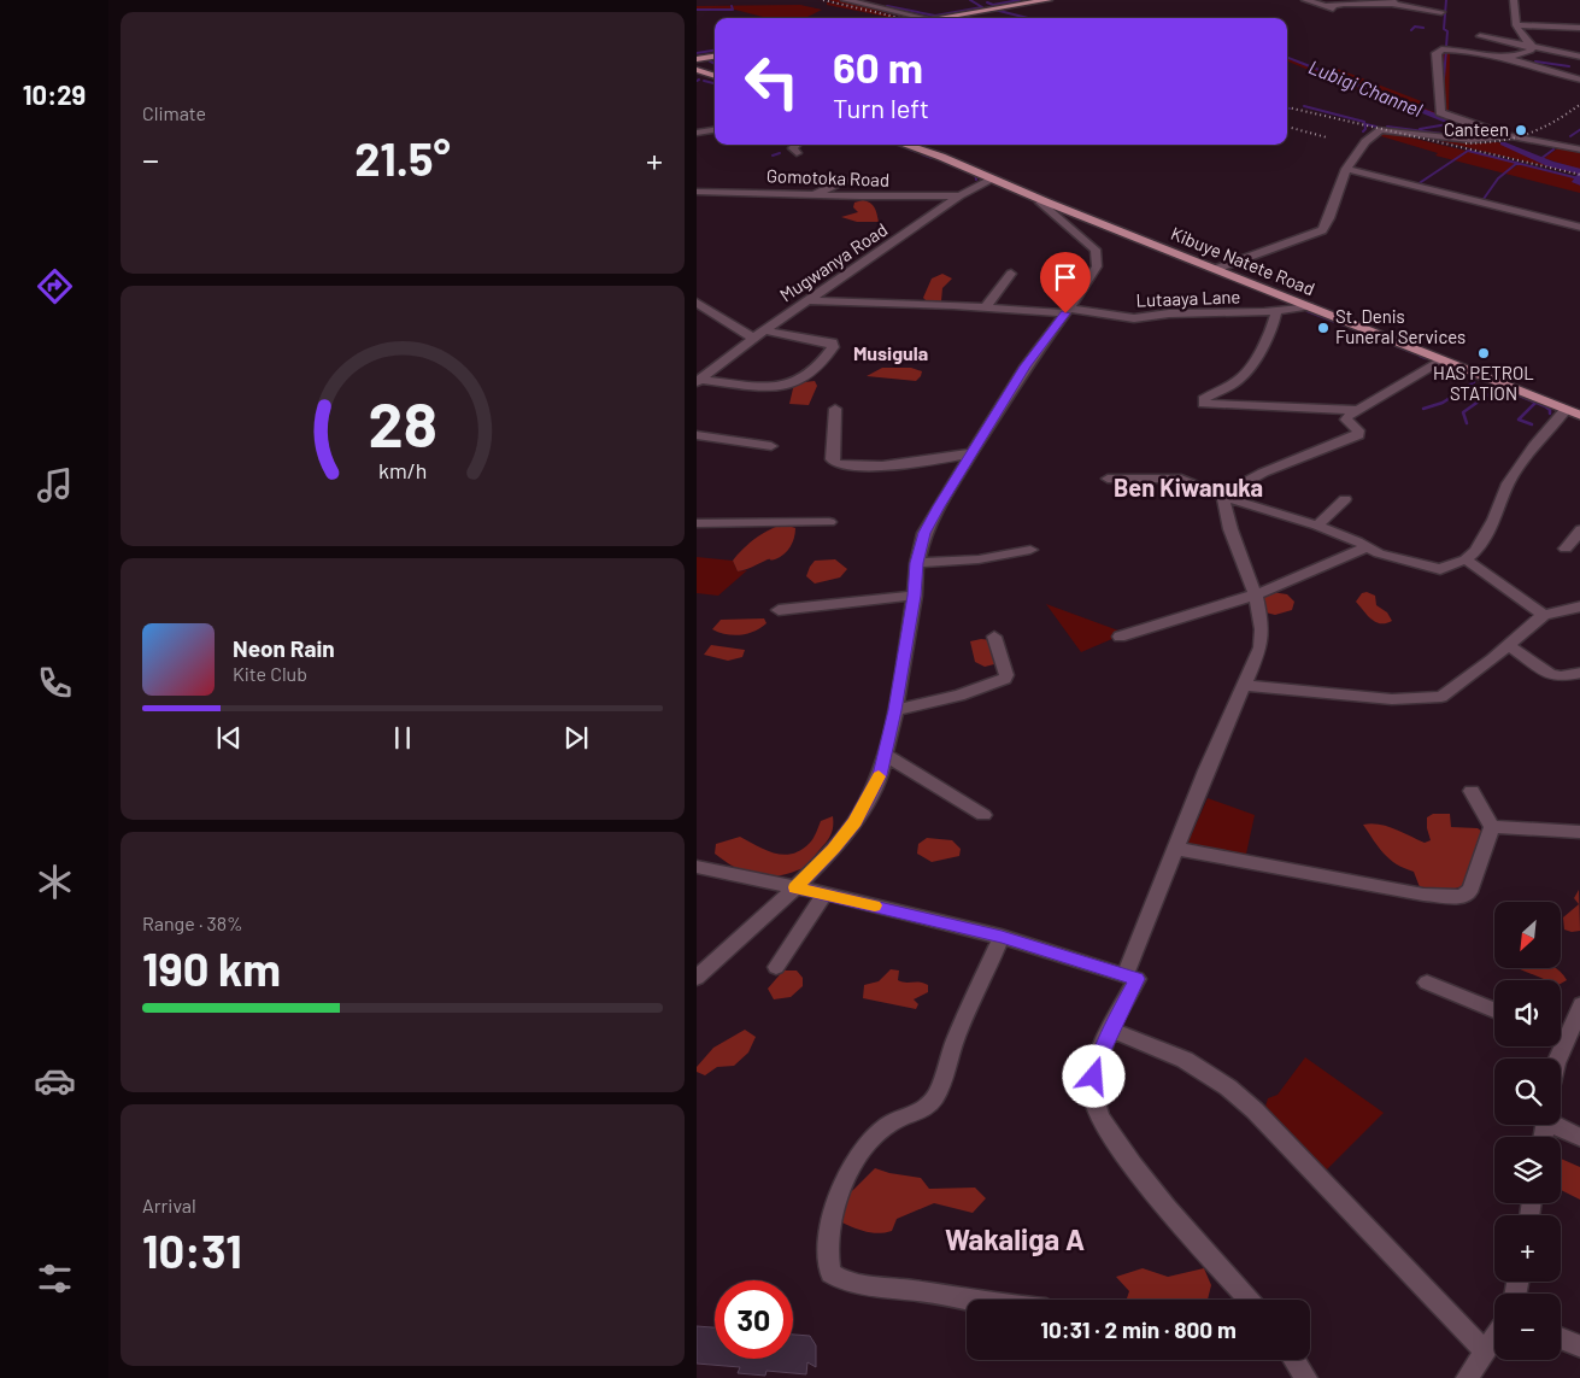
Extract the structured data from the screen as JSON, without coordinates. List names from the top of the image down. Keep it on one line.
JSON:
{"streets":{"main road":["Kibuye Natete Road"],"street":["Gomotoka Road","Mugwanya Road","Lutaaya Lane"]},"crossings":[["Gomotoka Road","Mugwanya Road"],["Kibuye Natete Road","Mugwanya Road"],["Kibuye Natete Road","Lutaaya Lane"],["Mugwanya Road","Lutaaya Lane"]],"districts":["Musigula","Ben Kiwanuka","Wakaliga A"],"water":["Lubigi Channel"],"places":["Canteen","St. Denis Funeral Services","HAS PETROL STATION"],"north":"bottom left","page":{"tabs":"10:29","tile":["Climate",["Range · 38%","190 km"],["Arrival","10:31"]],"turn":["60 m","Turn left"],"heat":["−","21.5°","+"],"song":["Neon Rain","Kite Club"],"map_buttons":["+","−"],"limit":"30","trip":"10:31 · 2 min · 800 m","gauge":["28","km/h"]}}
